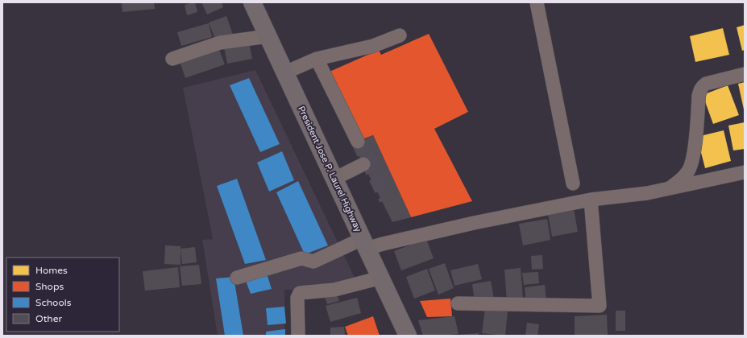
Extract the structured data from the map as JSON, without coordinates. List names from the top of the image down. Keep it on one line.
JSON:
{"streets":{"highway":["President Jose P. Laurel Highway"]},"legend":["Homes","Shops","Schools","Other"]}
